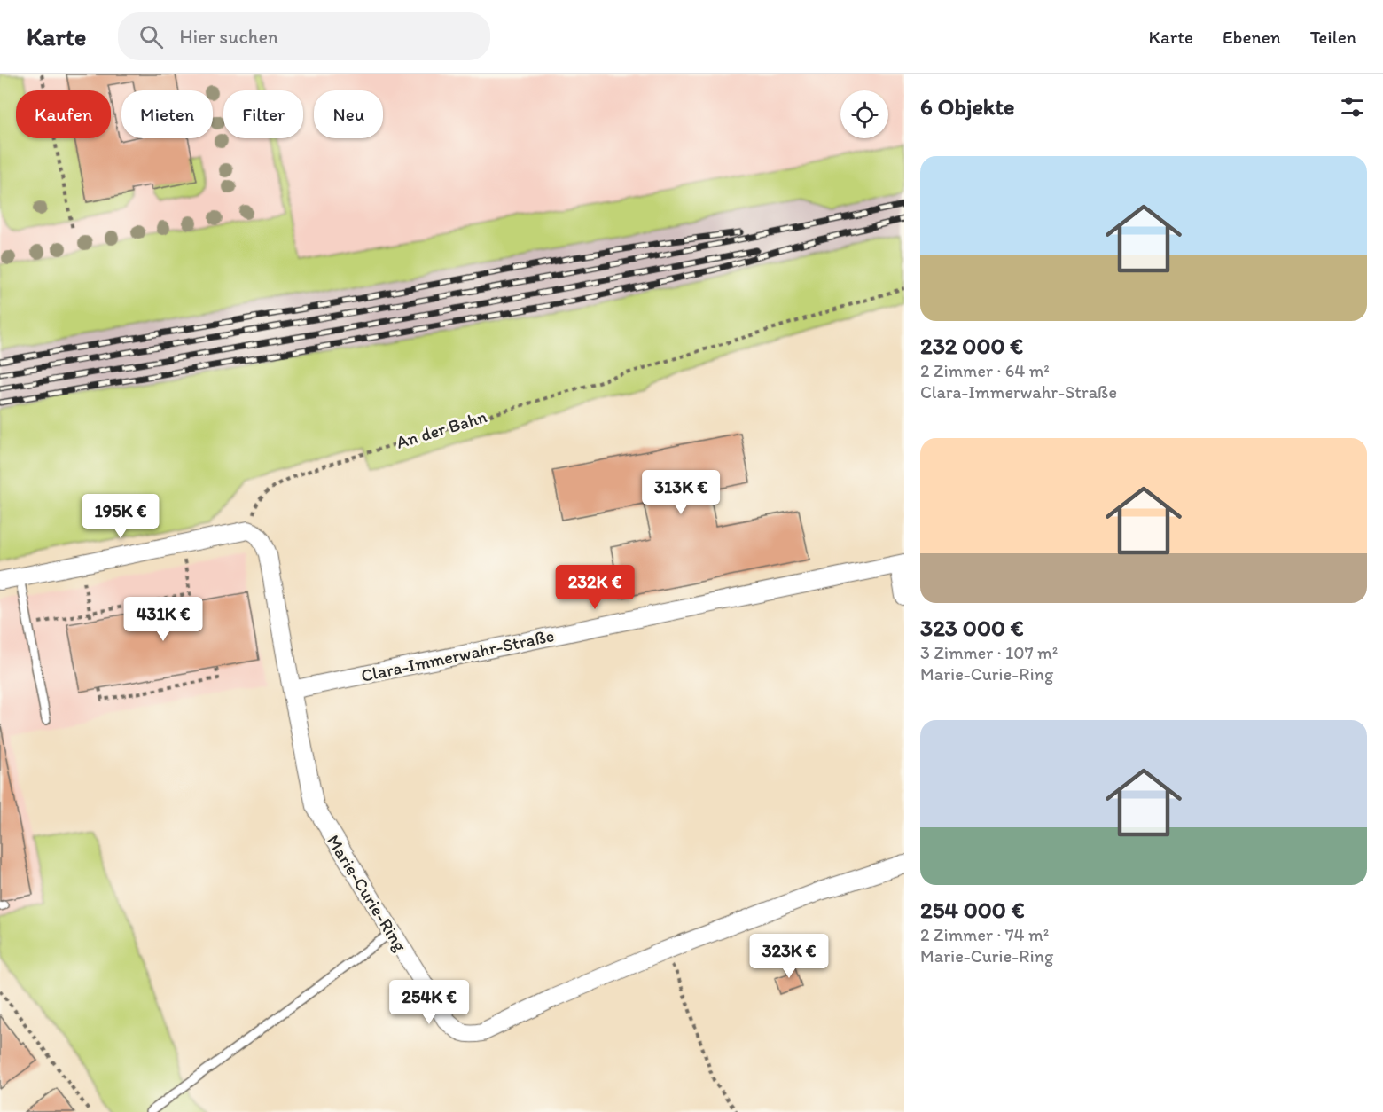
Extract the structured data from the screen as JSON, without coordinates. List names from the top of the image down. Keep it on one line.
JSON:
{"streets":{"street":["Clara-Immerwahr-Straße","Marie-Curie-Ring"],"path":["An der Bahn"]},"crossings":[["An der Bahn","Marie-Curie-Ring"],["Clara-Immerwahr-Straße","Marie-Curie-Ring"]],"page":{"header":"Karte","search":"Hier suchen","nav":["Karte","Ebenen","Teilen"],"heading":"6 Objekte","chip":["Kaufen","Mieten","Filter","Neu"],"list":[{"name":"232 000 €","note":"2 Zimmer · 64 m² · Clara-Immerwahr-Straße"},{"name":"323 000 €","note":"3 Zimmer · 107 m² · Marie-Curie-Ring"},{"name":"254 000 €","note":"2 Zimmer · 74 m² · Marie-Curie-Ring"}],"price":["313K €","195K €","232K €","431K €","323K €","254K €"]}}
